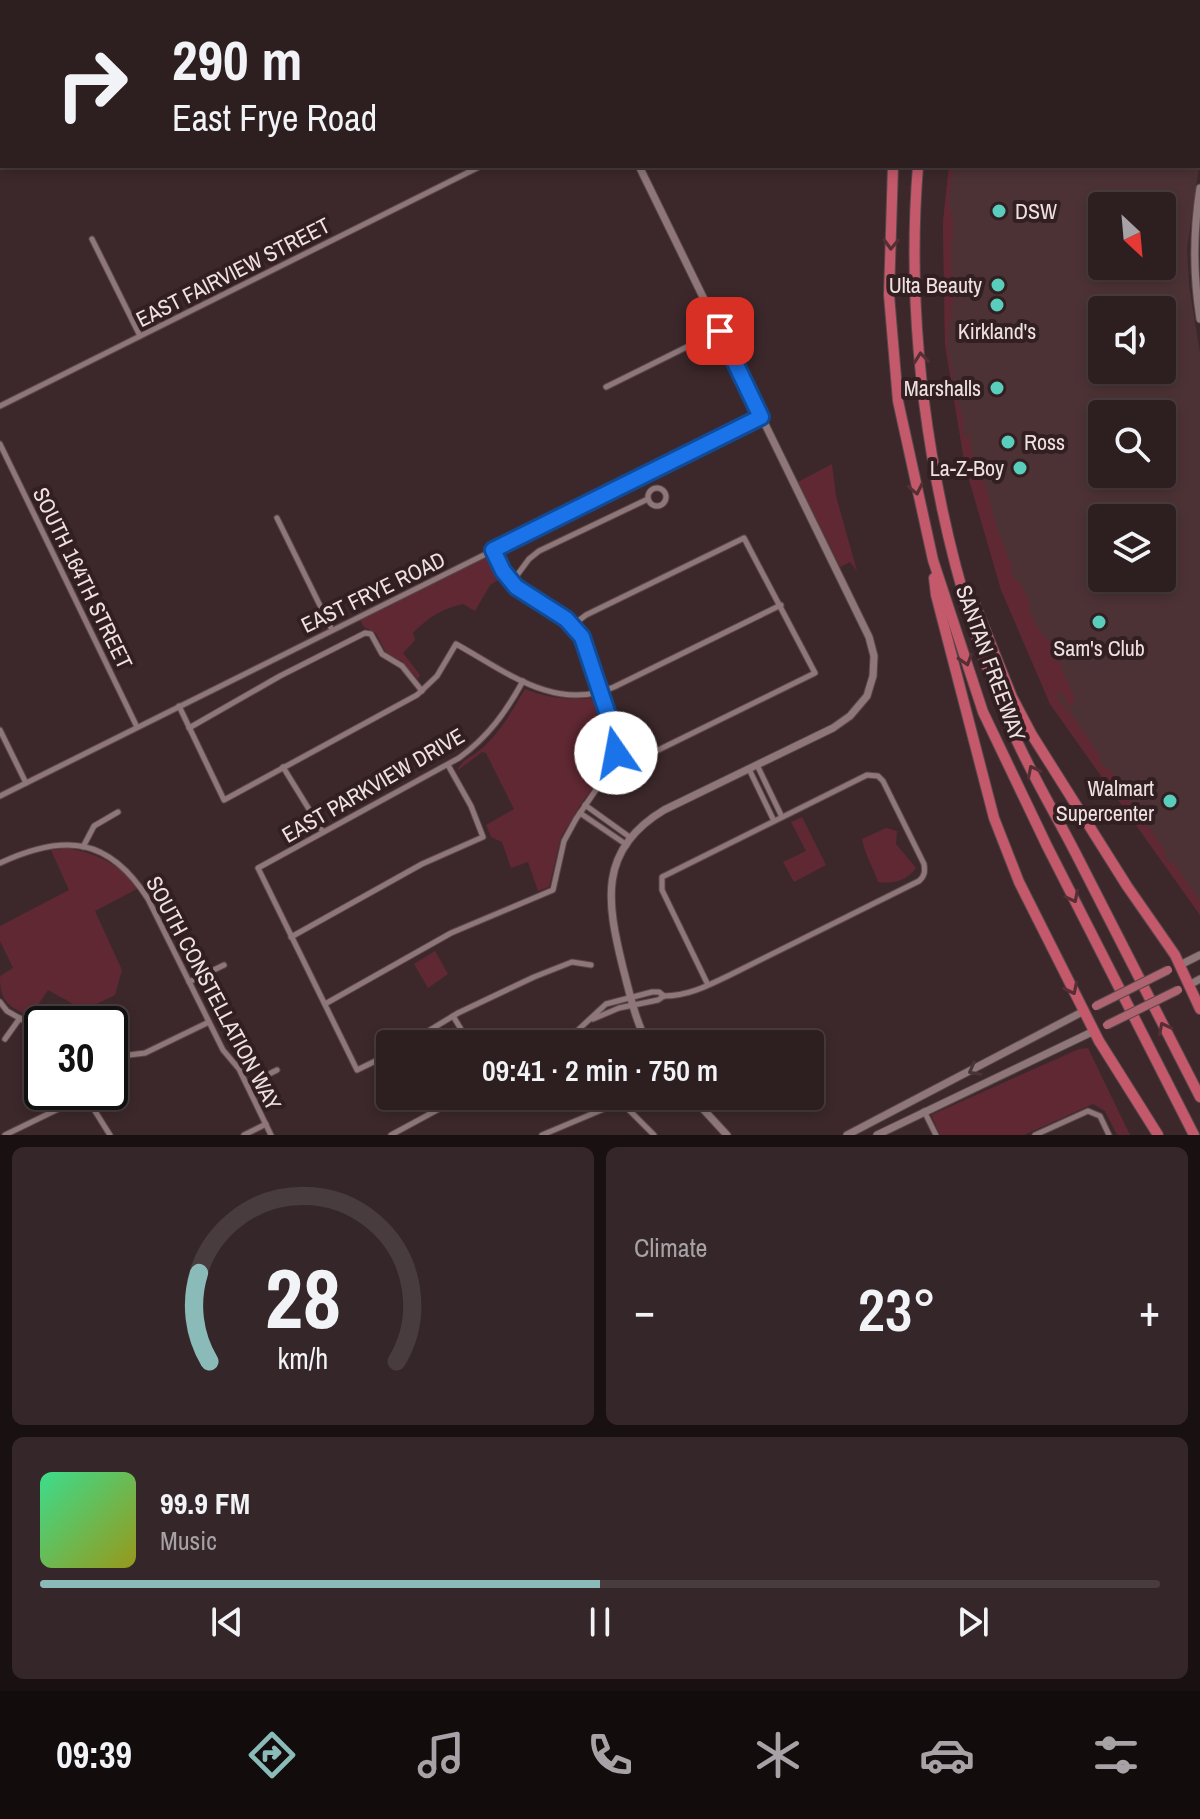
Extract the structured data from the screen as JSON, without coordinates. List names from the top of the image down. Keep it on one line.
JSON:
{"streets":{"highway":["SANTAN FREEWAY"],"street":["EAST FAIRVIEW STREET","SOUTH 164TH STREET","EAST FRYE ROAD","EAST PARKVIEW DRIVE","SOUTH CONSTELLATION WAY"]},"crossings":[["SOUTH 164TH STREET","EAST FRYE ROAD"]],"places":["DSW","Ulta Beauty","Kirkland's","Marshalls","Ross","La-Z-Boy","Sam's Club","Walmart Supercenter"],"north":"bottom right","page":{"turn":["290 m","East Frye Road"],"limit":"30","trip":"09:41 · 2 min · 750 m","tile":"Climate","heat":["−","23°","+"],"song":["99.9 FM","Music"],"tabs":"09:39","gauge":["28","km/h"]}}
